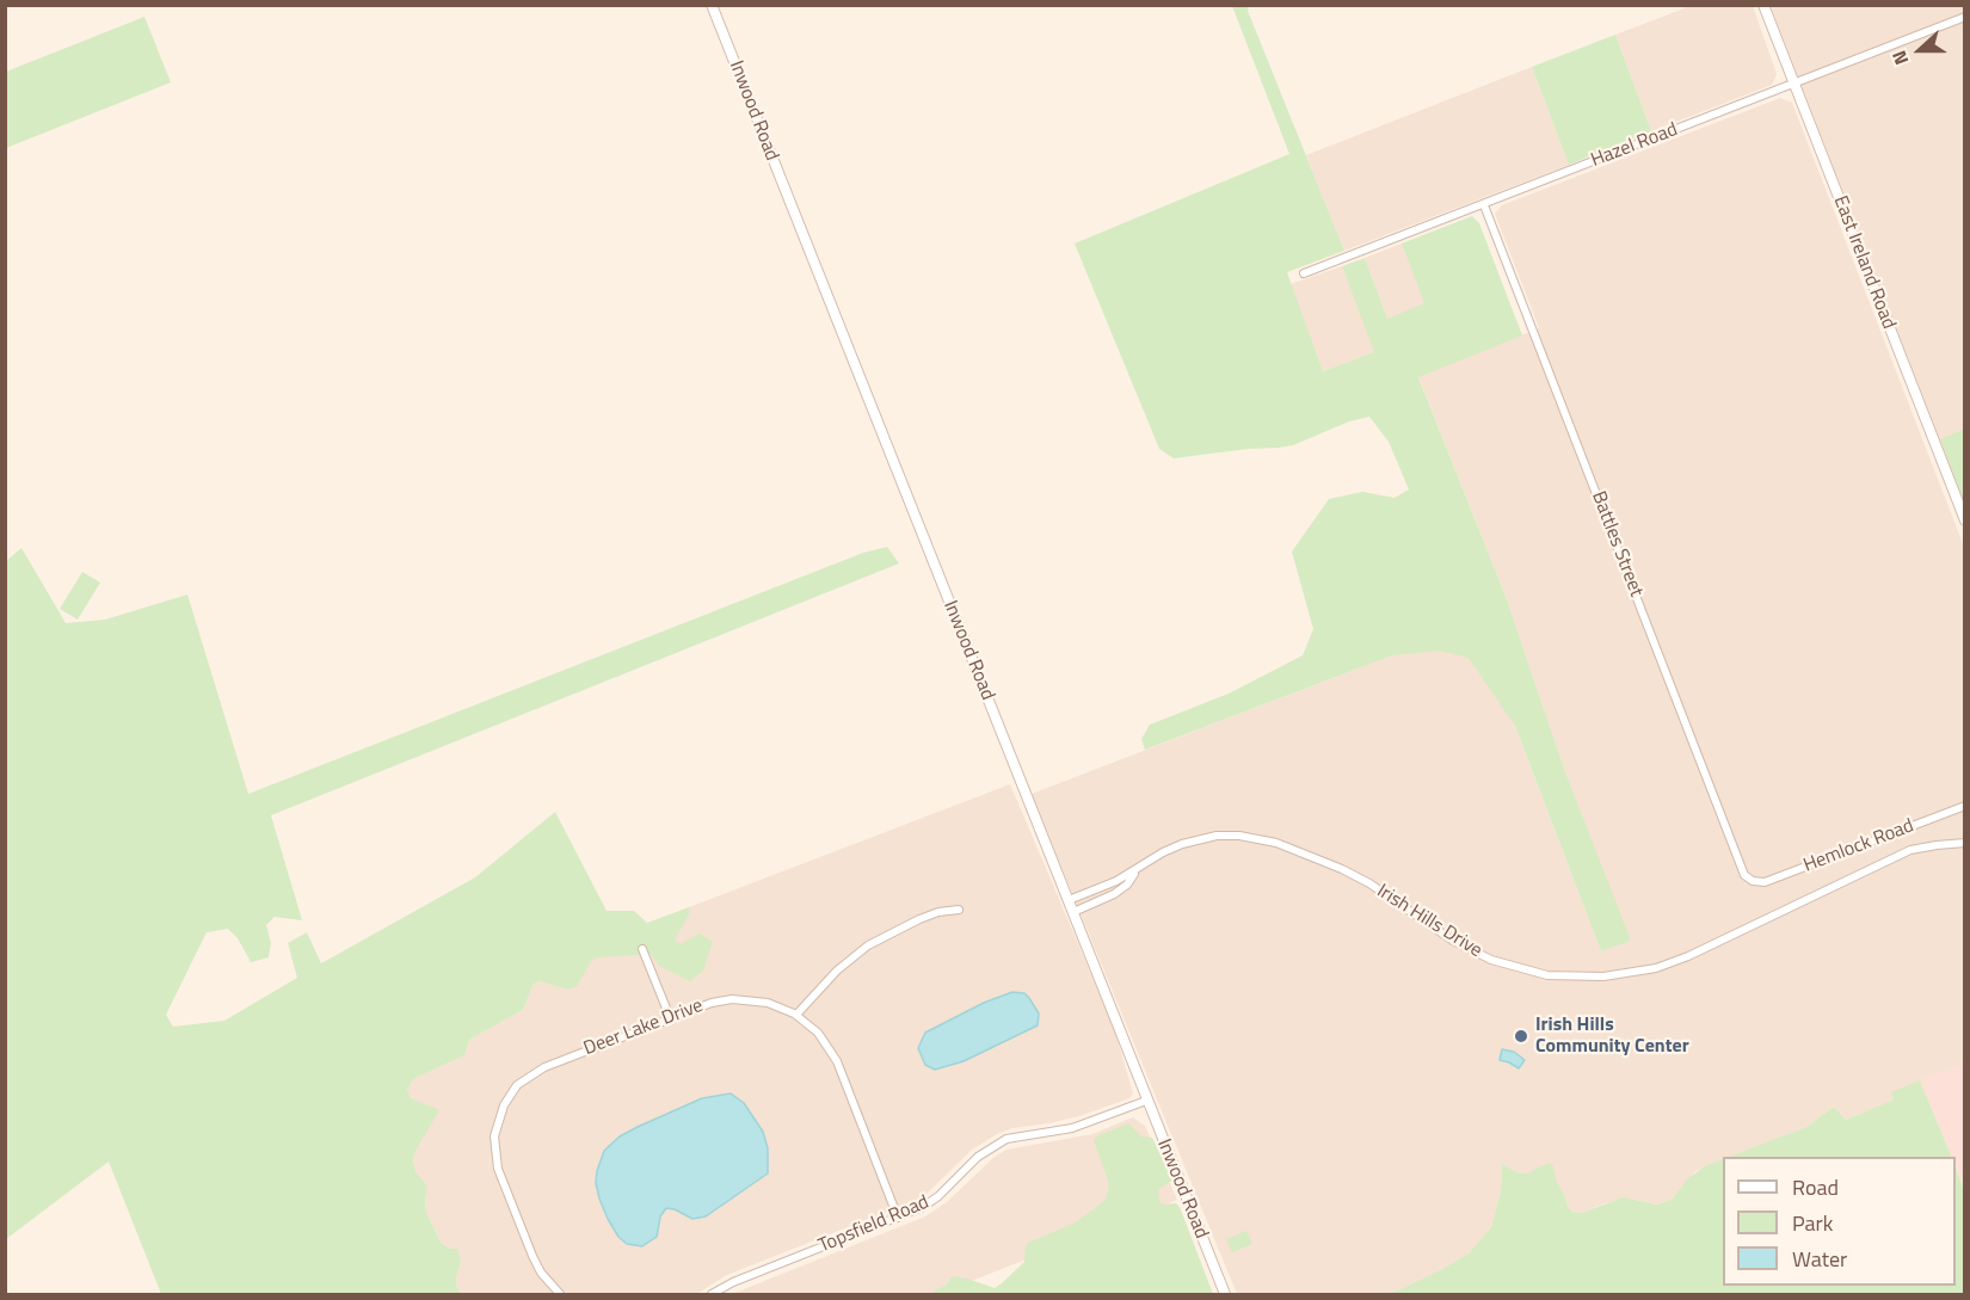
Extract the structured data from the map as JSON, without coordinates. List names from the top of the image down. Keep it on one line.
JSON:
{"streets":{"street":["Inwood Road","Hazel Road","East Ireland Road","Battles Street","Hemlock Road","Irish Hills Drive","Deer Lake Drive","Topsfield Road"]},"crossings":[["Inwood Road","Irish Hills Drive"],["Inwood Road","Topsfield Road"],["Hazel Road","East Ireland Road"],["Hazel Road","Battles Street"],["Battles Street","Hemlock Road"],["Deer Lake Drive","Topsfield Road"]],"places":["Irish Hills Community Center"],"legend":["Road","Park","Water"],"north":"left"}
